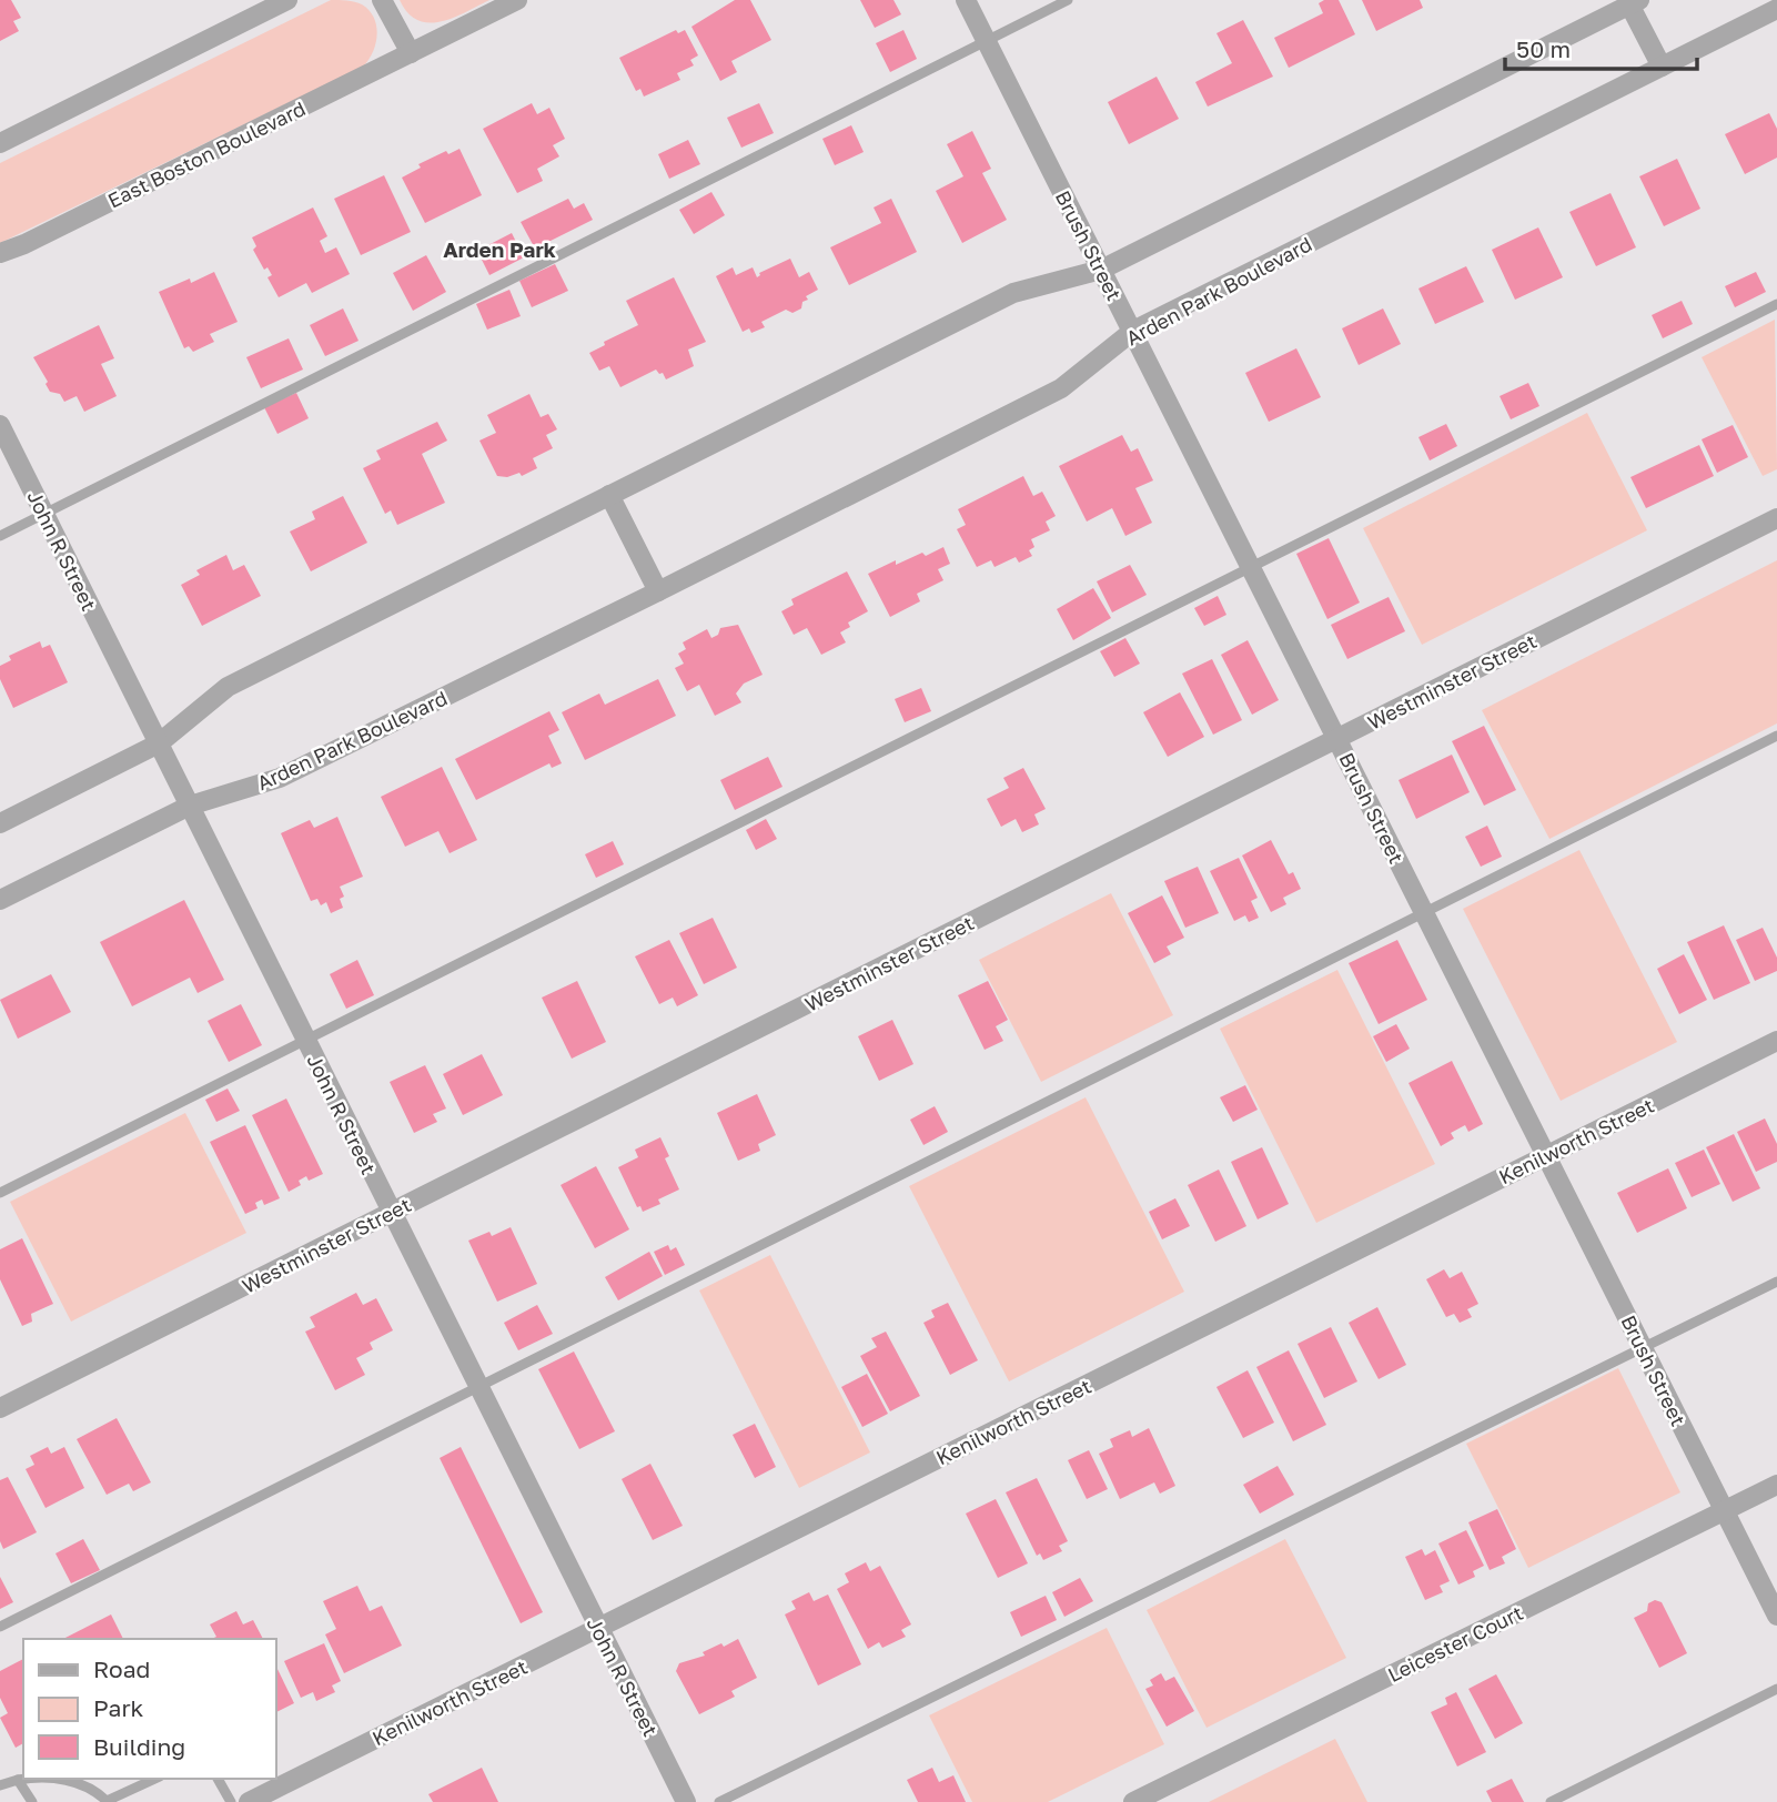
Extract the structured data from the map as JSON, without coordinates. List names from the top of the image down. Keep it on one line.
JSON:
{"streets":{"street":["East Boston Boulevard","Brush Street","Arden Park Boulevard","John R Street","Westminster Street","Kenilworth Street","Leicester Court"]},"crossings":[["Brush Street","Arden Park Boulevard"],["Brush Street","Westminster Street"],["Brush Street","Kenilworth Street"],["Brush Street","Leicester Court"],["Arden Park Boulevard","John R Street"],["John R Street","Westminster Street"],["John R Street","Kenilworth Street"]],"districts":["Arden Park"],"legend":["Road","Park","Building"],"scale_bar":"50 m"}
